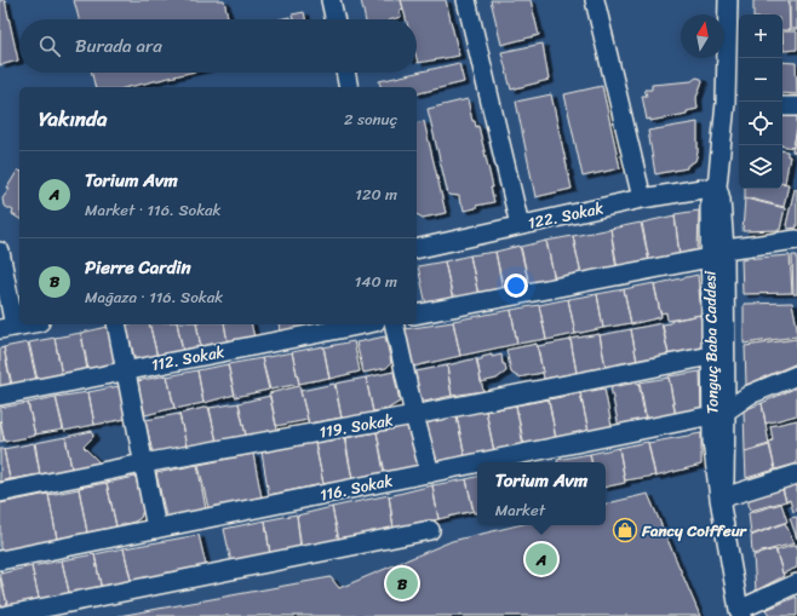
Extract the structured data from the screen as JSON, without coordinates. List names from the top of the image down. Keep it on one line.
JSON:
{"streets":{"street":["122. Sokak","Tonguç Baba Caddesi","112. Sokak","119. Sokak","116. Sokak"]},"crossings":[["122. Sokak","Tonguç Baba Caddesi"],["Tonguç Baba Caddesi","119. Sokak"],["Tonguç Baba Caddesi","116. Sokak"]],"places":{"shop":["Fancy Coiffeur"]},"north":"top","page":{"map_buttons":["+","−"],"search":"Burada ara","heading":["Yakında","2 sonuç"],"list":[{"mark":"A","name":"Torium Avm","note":"Market · 116. Sokak","value":"120 m"},{"mark":"B","name":"Pierre Cardin","note":"Mağaza · 116. Sokak","value":"140 m"}],"popup":["Torium Avm","Market"],"pins":["A","B"]}}
